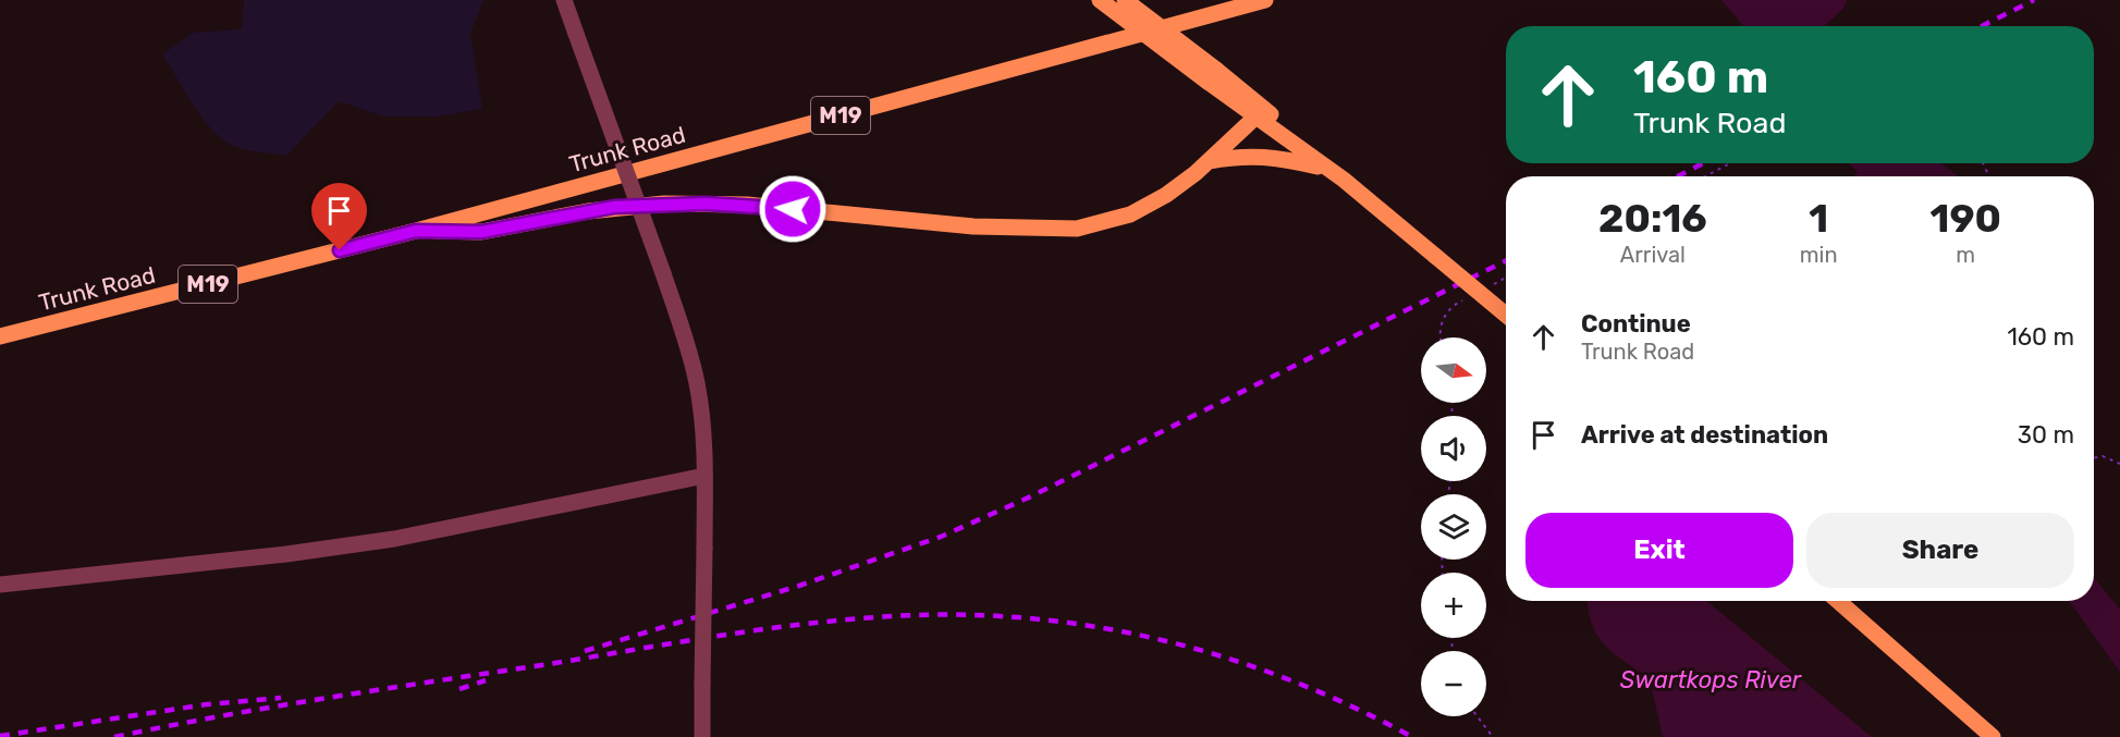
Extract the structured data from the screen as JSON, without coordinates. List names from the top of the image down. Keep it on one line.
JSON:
{"streets":{"main road":["M19","Trunk Road"]},"water":["Swartkops River"],"north":"right","page":{"turn":["160 m","Trunk Road"],"eta":["20:16","Arrival","1","min","190","m"],"list":[{"name":"Continue","note":"Trunk Road","value":"160 m"},{"name":"Arrive at destination","value":"30 m"}],"map_buttons":["+","−"],"buttons":["Exit","Share"]}}
